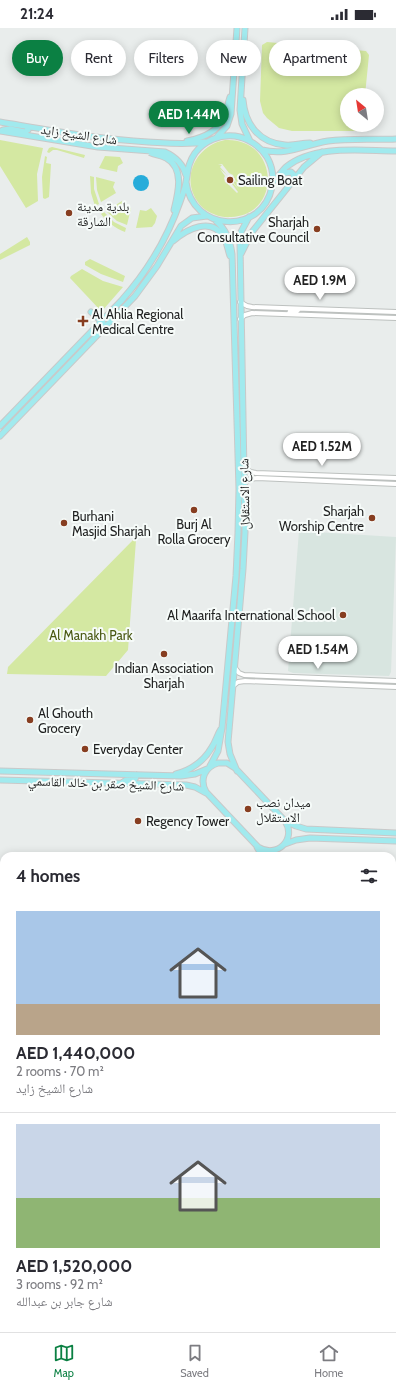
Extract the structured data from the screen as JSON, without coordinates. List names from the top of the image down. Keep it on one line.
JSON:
{"streets":{"main road":["شارع الشيخ زايد","شارع الاستقلال","شارع الشيخ صقر بن خالد القاسمي"]},"crossings":[["شارع الشيخ زايد","شارع الاستقلال"],["شارع الاستقلال","شارع الشيخ صقر بن خالد القاسمي"]],"parks":["Al Manakh Park"],"places":{"other":["Sailing Boat","بلدية مدينة الشارقة","Sharjah Consultative Council","Burj Al Rolla Grocery","Sharjah Worship Centre","Burhani Masjid Sharjah","Al Maarifa International School","Indian Association Sharjah","Al Ghouth Grocery","Everyday Center","ميدان نصب الاستقلال","Regency Tower"],"health":["Al Ahlia Regional Medical Centre"]},"north":"top left","page":{"status":"21:24","chip":["Buy","Rent","Filters","New","Apartment"],"price":["AED 1.44M","AED 1.9M","AED 1.52M","AED 1.54M"],"heading":"4 homes","list":[{"name":"AED 1,440,000","note":"2 rooms · 70 m² · شارع الشيخ زايد"},{"name":"AED 1,520,000","note":"3 rooms · 92 m² · شارع جابر بن عبدالله"}],"tabs":["Map","Saved","Home"]}}
